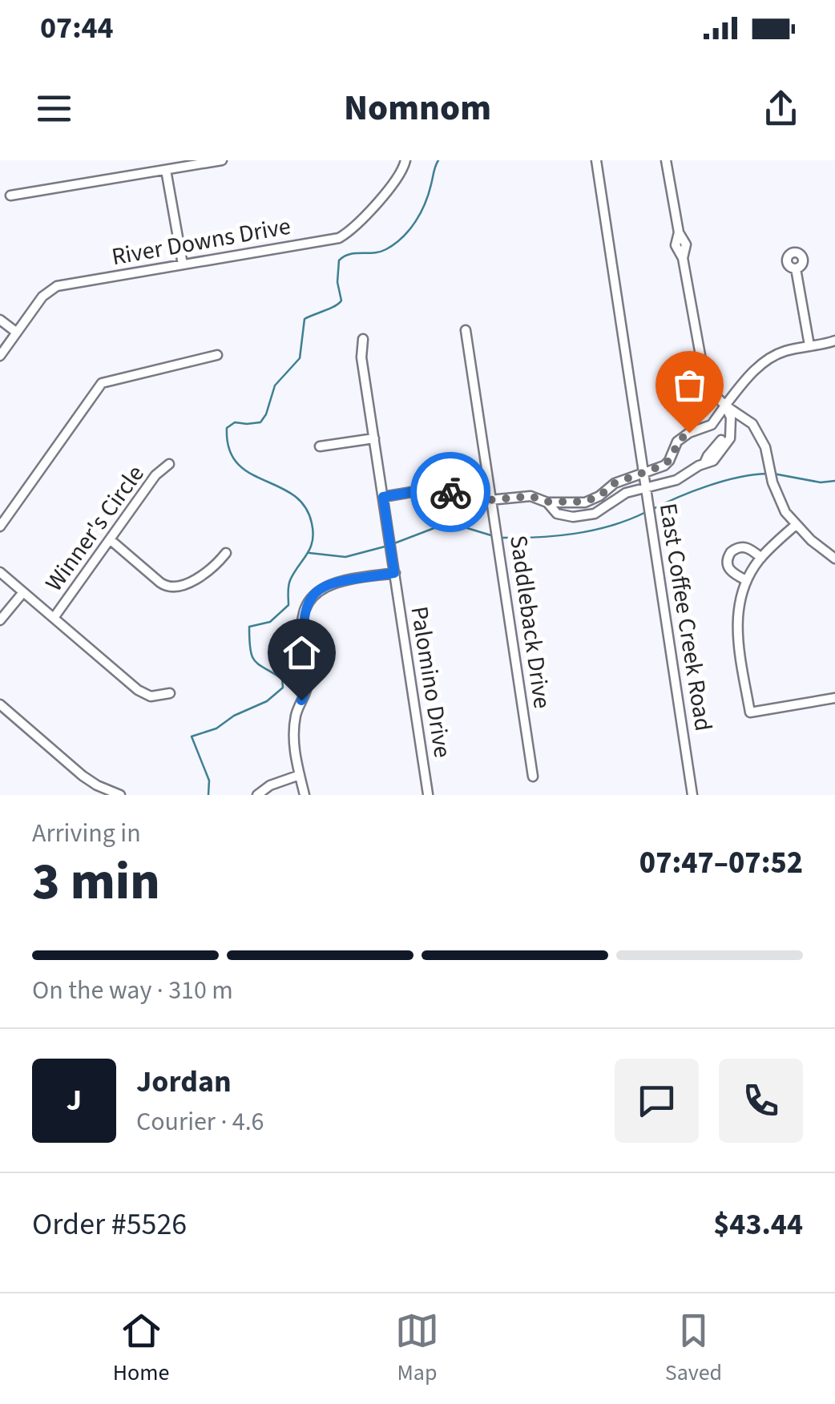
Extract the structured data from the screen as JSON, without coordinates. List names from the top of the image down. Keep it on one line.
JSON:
{"streets":{"street":["River Downs Drive","Winner's Circle","East Coffee Creek Road","Saddleback Drive","Palomino Drive"]},"page":{"status":"07:44","header":"Nomnom","heading":["3 min","Arriving in","07:47–07:52"],"panel":["Jordan","Courier · 4.6","Order #5526","$43.44"],"bar":"On the way · 310 m","round":"J","tabs":["Home","Map","Saved"]}}
